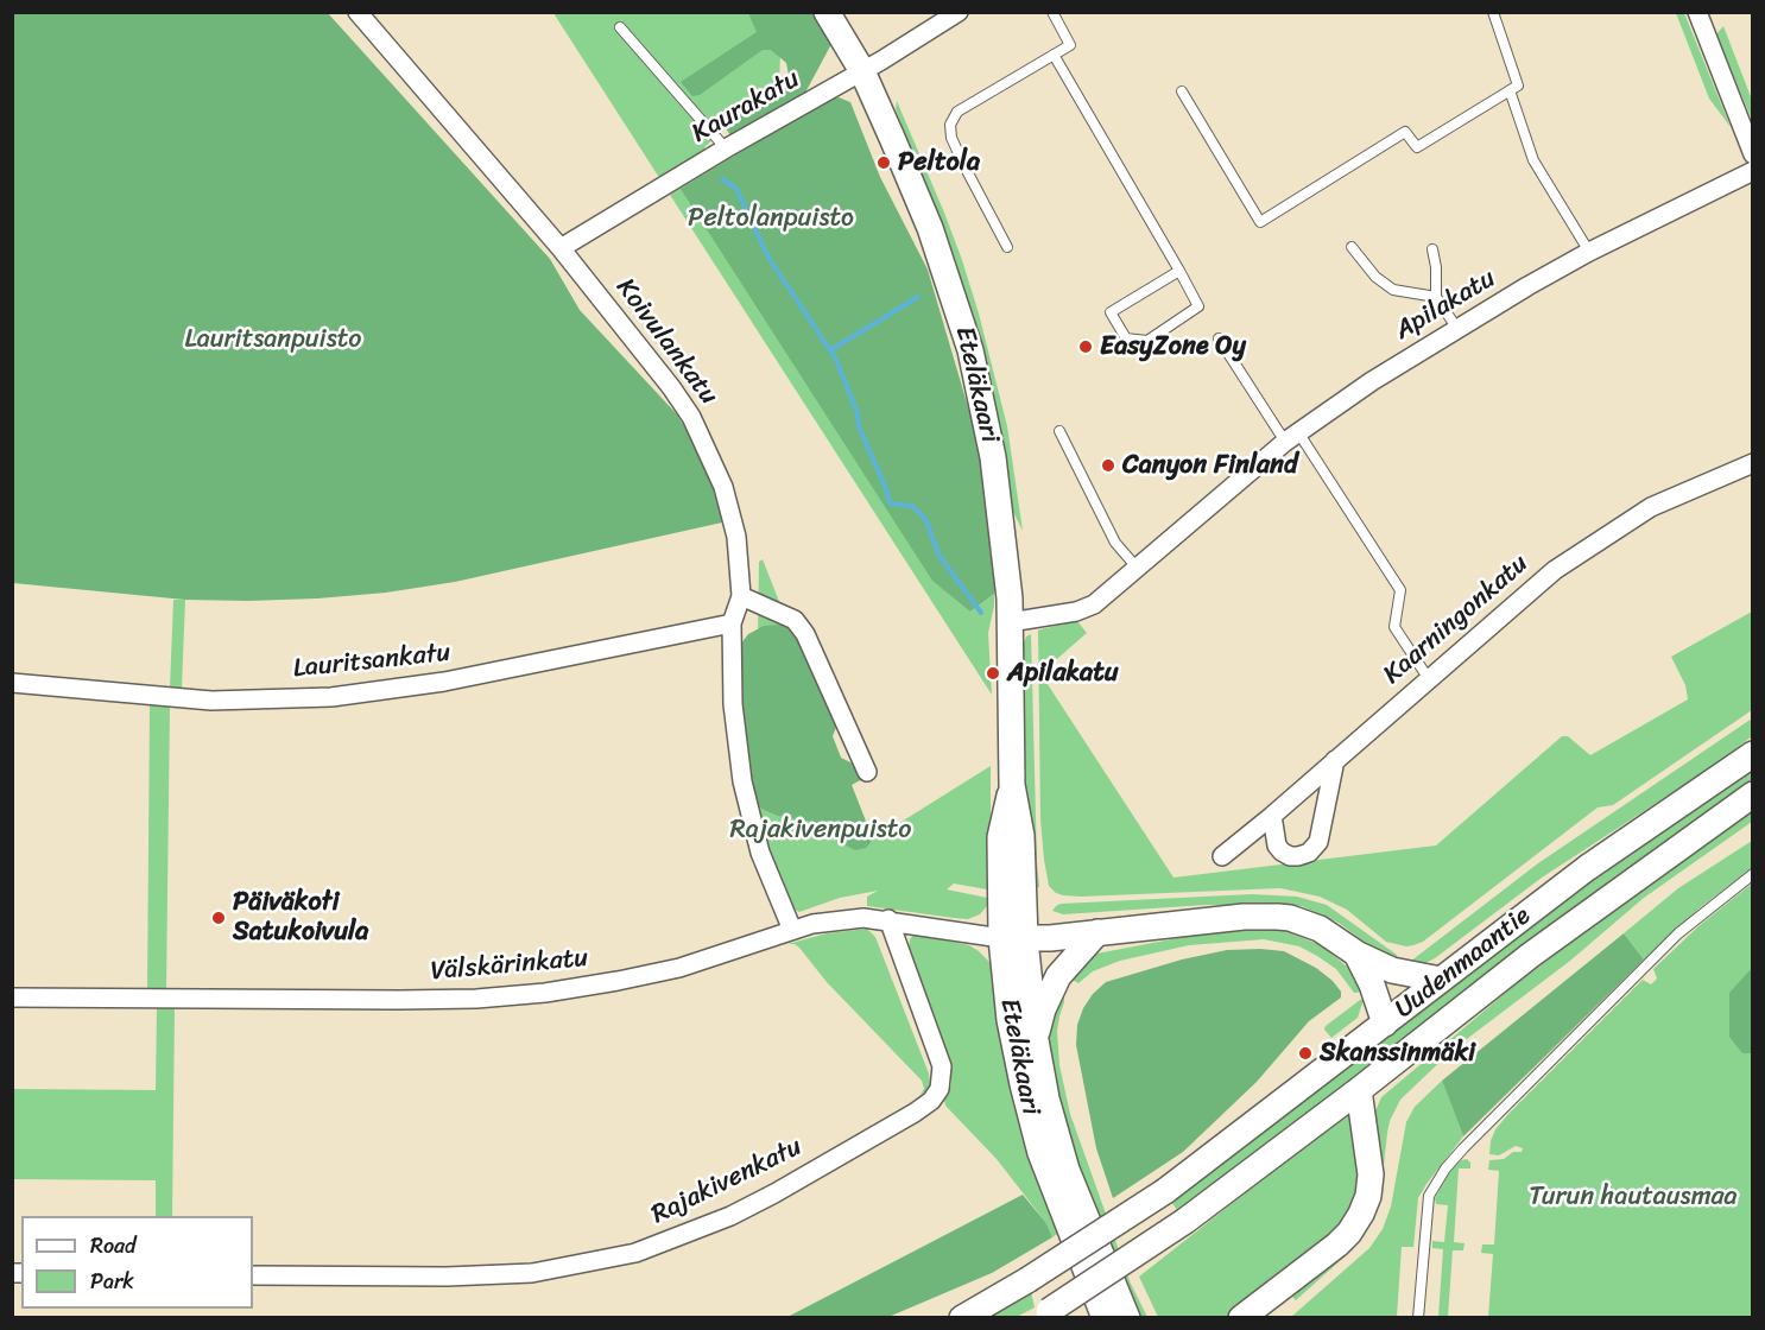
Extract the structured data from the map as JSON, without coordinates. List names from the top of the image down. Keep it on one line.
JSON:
{"streets":{"main road":["Eteläkaari","Uudenmaantie"],"street":["Kaurakatu","Apilakatu","Koivulankatu","Kaarningonkatu","Lauritsankatu","Välskärinkatu","Rajakivenkatu"]},"crossings":[["Kaurakatu","Koivulankatu"],["Kaurakatu","Eteläkaari"],["Apilakatu","Eteläkaari"],["Eteläkaari","Välskärinkatu"],["Välskärinkatu","Rajakivenkatu"]],"parks":["Peltolanpuisto","Lauritsanpuisto","Rajakivenpuisto","Turun hautausmaa"],"places":["Peltola","EasyZone Oy","Canyon Finland","Apilakatu","Päiväkoti Satukoivula","Skanssinmäki"],"legend":["Road","Park"]}
